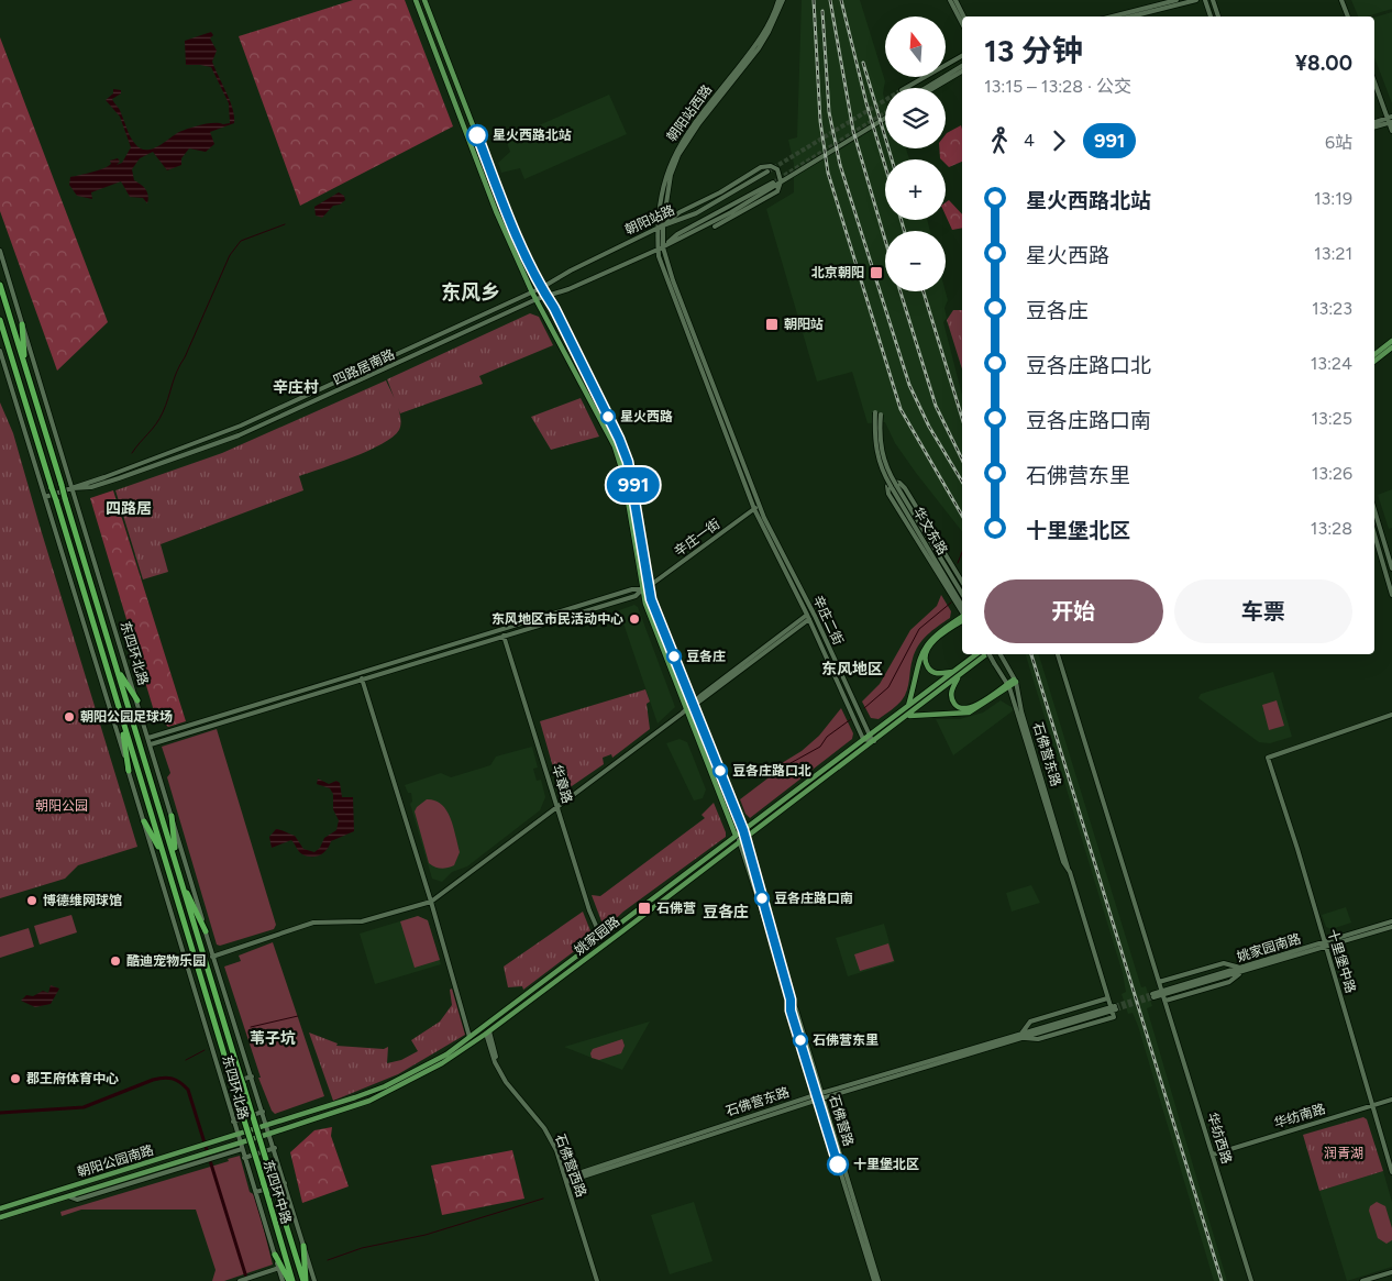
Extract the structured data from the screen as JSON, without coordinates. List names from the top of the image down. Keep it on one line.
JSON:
{"streets":{"highway":["东四环北路","东四环中路"],"main road":["姚家园路","朝阳公园南路"],"street":["朝阳站西路","朝阳站路","四路居南路","华文东路","辛庄一街","辛庄二街","石佛营东路","华章路","姚家园南路","十里堡中路","华纺南路","石佛营路","华纺西路","石佛营西路"]},"crossings":[["朝阳站西路","朝阳站路"],["朝阳站西路","辛庄二街"],["朝阳站路","四路居南路"],["朝阳站路","东四环北路"],["四路居南路","东四环北路"],["辛庄一街","辛庄二街"],["辛庄二街","姚家园路"],["东四环北路","姚家园路"],["东四环北路","朝阳公园南路"],["东四环北路","东四环中路"],["石佛营东路","石佛营路"],["石佛营东路","石佛营西路"],["华章路","姚家园路"],["姚家园路","石佛营路"],["姚家园路","朝阳公园南路"],["姚家园路","石佛营西路"],["姚家园路","东四环中路"],["姚家园南路","十里堡中路"],["十里堡中路","华纺南路"],["华纺南路","华纺西路"],["朝阳公园南路","东四环中路"]],"districts":["东风乡","辛庄村","四路居","东风地区","豆各庄","苇子坑"],"parks":["朝阳公园","润青湖"],"places":{"other":["星火西路北站","星火西路","东风地区市民活动中心","豆各庄","朝阳公园足球场","豆各庄路口北","豆各庄路口南","博德维网球馆","酷迪宠物乐园","石佛营东里","郡王府体育中心","十里堡北区"],"transit":["北京朝阳","朝阳站","石佛营"]},"lines":["bus line 991"],"north":"top","page":{"on_map":"991","map_buttons":["+","−"],"heading":["13 分钟","13:15 – 13:28 · 公交","¥8.00"],"legs":["4","991","6站"],"list":[{"name":"星火西路北站","value":"13:19"},{"name":"星火西路","value":"13:21"},{"name":"豆各庄","value":"13:23"},{"name":"豆各庄路口北","value":"13:24"},{"name":"豆各庄路口南","value":"13:25"},{"name":"石佛营东里","value":"13:26"},{"name":"十里堡北区","value":"13:28"}],"buttons":["开始","车票"]}}
